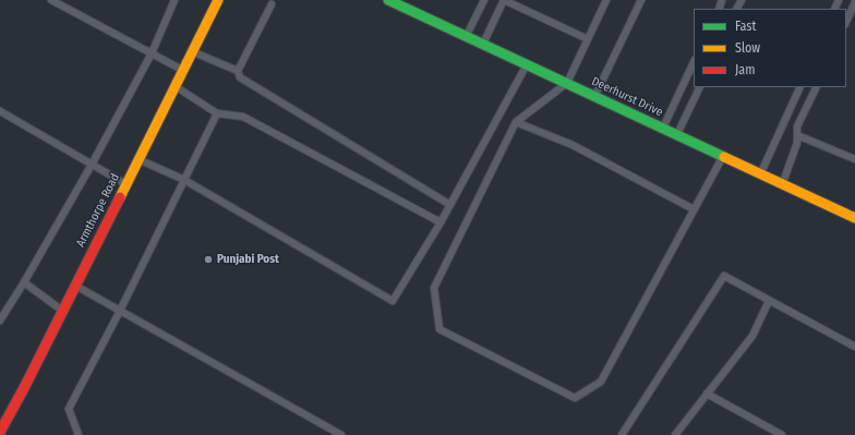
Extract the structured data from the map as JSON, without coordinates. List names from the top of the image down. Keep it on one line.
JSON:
{"streets":{"street":["Deerhurst Drive","Armthorpe Road"]},"places":["Punjabi Post"],"legend":["Fast","Slow","Jam"]}
